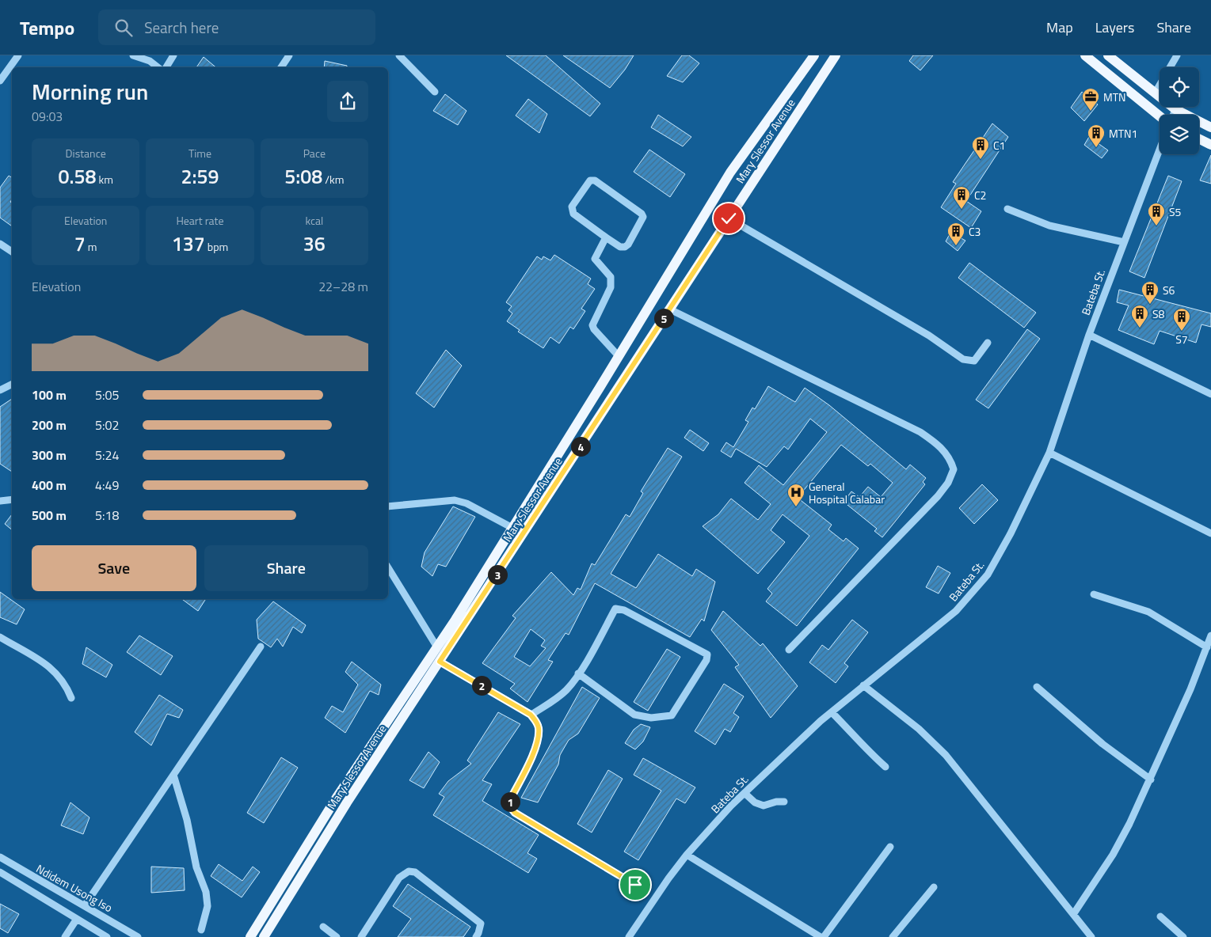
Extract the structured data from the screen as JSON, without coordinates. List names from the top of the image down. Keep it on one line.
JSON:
{"streets":{"main road":["Mary Slessor Avenue"],"street":["Bateba St.","Ndidem Usong Iso"]},"places":{"office":["MTN"],"building":["MTN1","C1","C2","S5","C3","S6","S8","S7"],"hospital":["General Hospital Calabar"]},"page":{"header":"Tempo","search":"Search here","nav":["Map","Layers","Share"],"heading":["Morning run","09:03"],"stats":[["Distance","0.58 km"],["Time","2:59"],["Pace","5:08 /km"],["Elevation","7 m"],["Heart rate","137 bpm"],["kcal","36"]],"chart":["Elevation","22–28 m"],"pins":["5","4","3","2","1"],"list":[{"name":"100 m","note":"5:05"},{"name":"200 m","note":"5:02"},{"name":"300 m","note":"5:24"},{"name":"400 m","note":"4:49"},{"name":"500 m","note":"5:18"}],"buttons":["Save","Share"]}}
